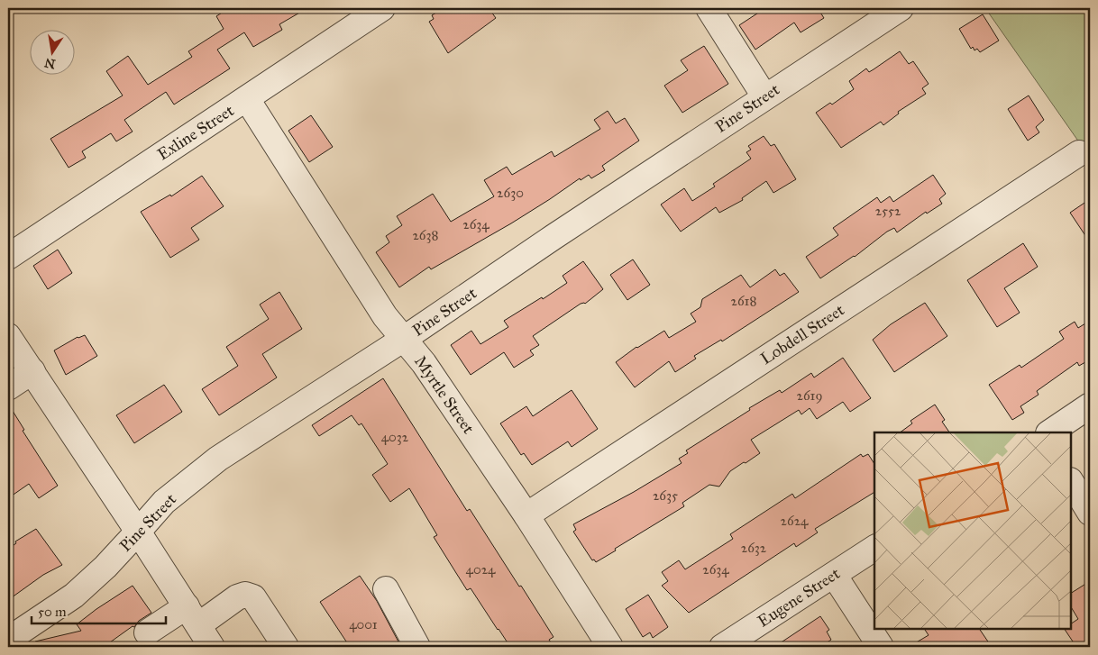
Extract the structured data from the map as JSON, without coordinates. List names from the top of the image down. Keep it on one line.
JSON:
{"streets":{"street":["Pine Street","Exline Street","Lobdell Street","Myrtle Street","Eugene Street"]},"crossings":[["Pine Street","Myrtle Street"],["Exline Street","Myrtle Street"],["Lobdell Street","Myrtle Street"]],"house_numbers":["2630","2552","2634","2638","2618","2619","4032","2635","2624","2632","4024","2634","4001"],"scale_bar":"50 m","north":"bottom"}
